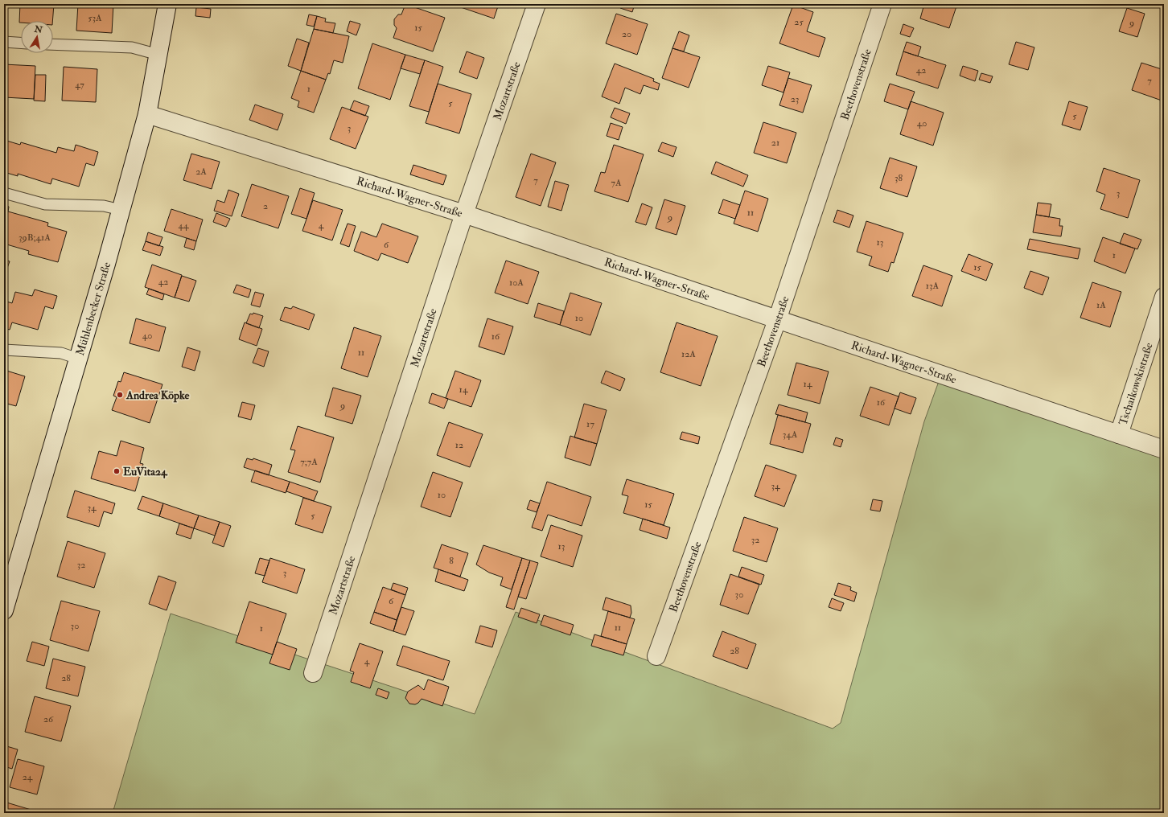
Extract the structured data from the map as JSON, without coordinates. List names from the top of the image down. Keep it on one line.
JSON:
{"streets":{"street":["Beethovenstraße","Mozartstraße","Richard-Wagner-Straße","Mühlenbecker Straße","Tschaikowskistraße"]},"crossings":[["Beethovenstraße","Richard-Wagner-Straße"],["Mozartstraße","Richard-Wagner-Straße"],["Richard-Wagner-Straße","Mühlenbecker Straße"],["Richard-Wagner-Straße","Tschaikowskistraße"]],"places":["Andrea Köpke","EuVita24"],"house_numbers":["53A","25","9","15","20","42","7","47","1","23","5","5","40","3","21","2A","38","7","7A","3","2","11","9","44","4","39B;41A","13","6","1","15","42","10A","13A","1A","10","40","16","11","12A","14","14","16","9","17","34A","12","7;7A","34","10","15","34","5","32","13","8","32","3","30","6","30","11","1","28","4","28","26","24"],"north":"top"}
